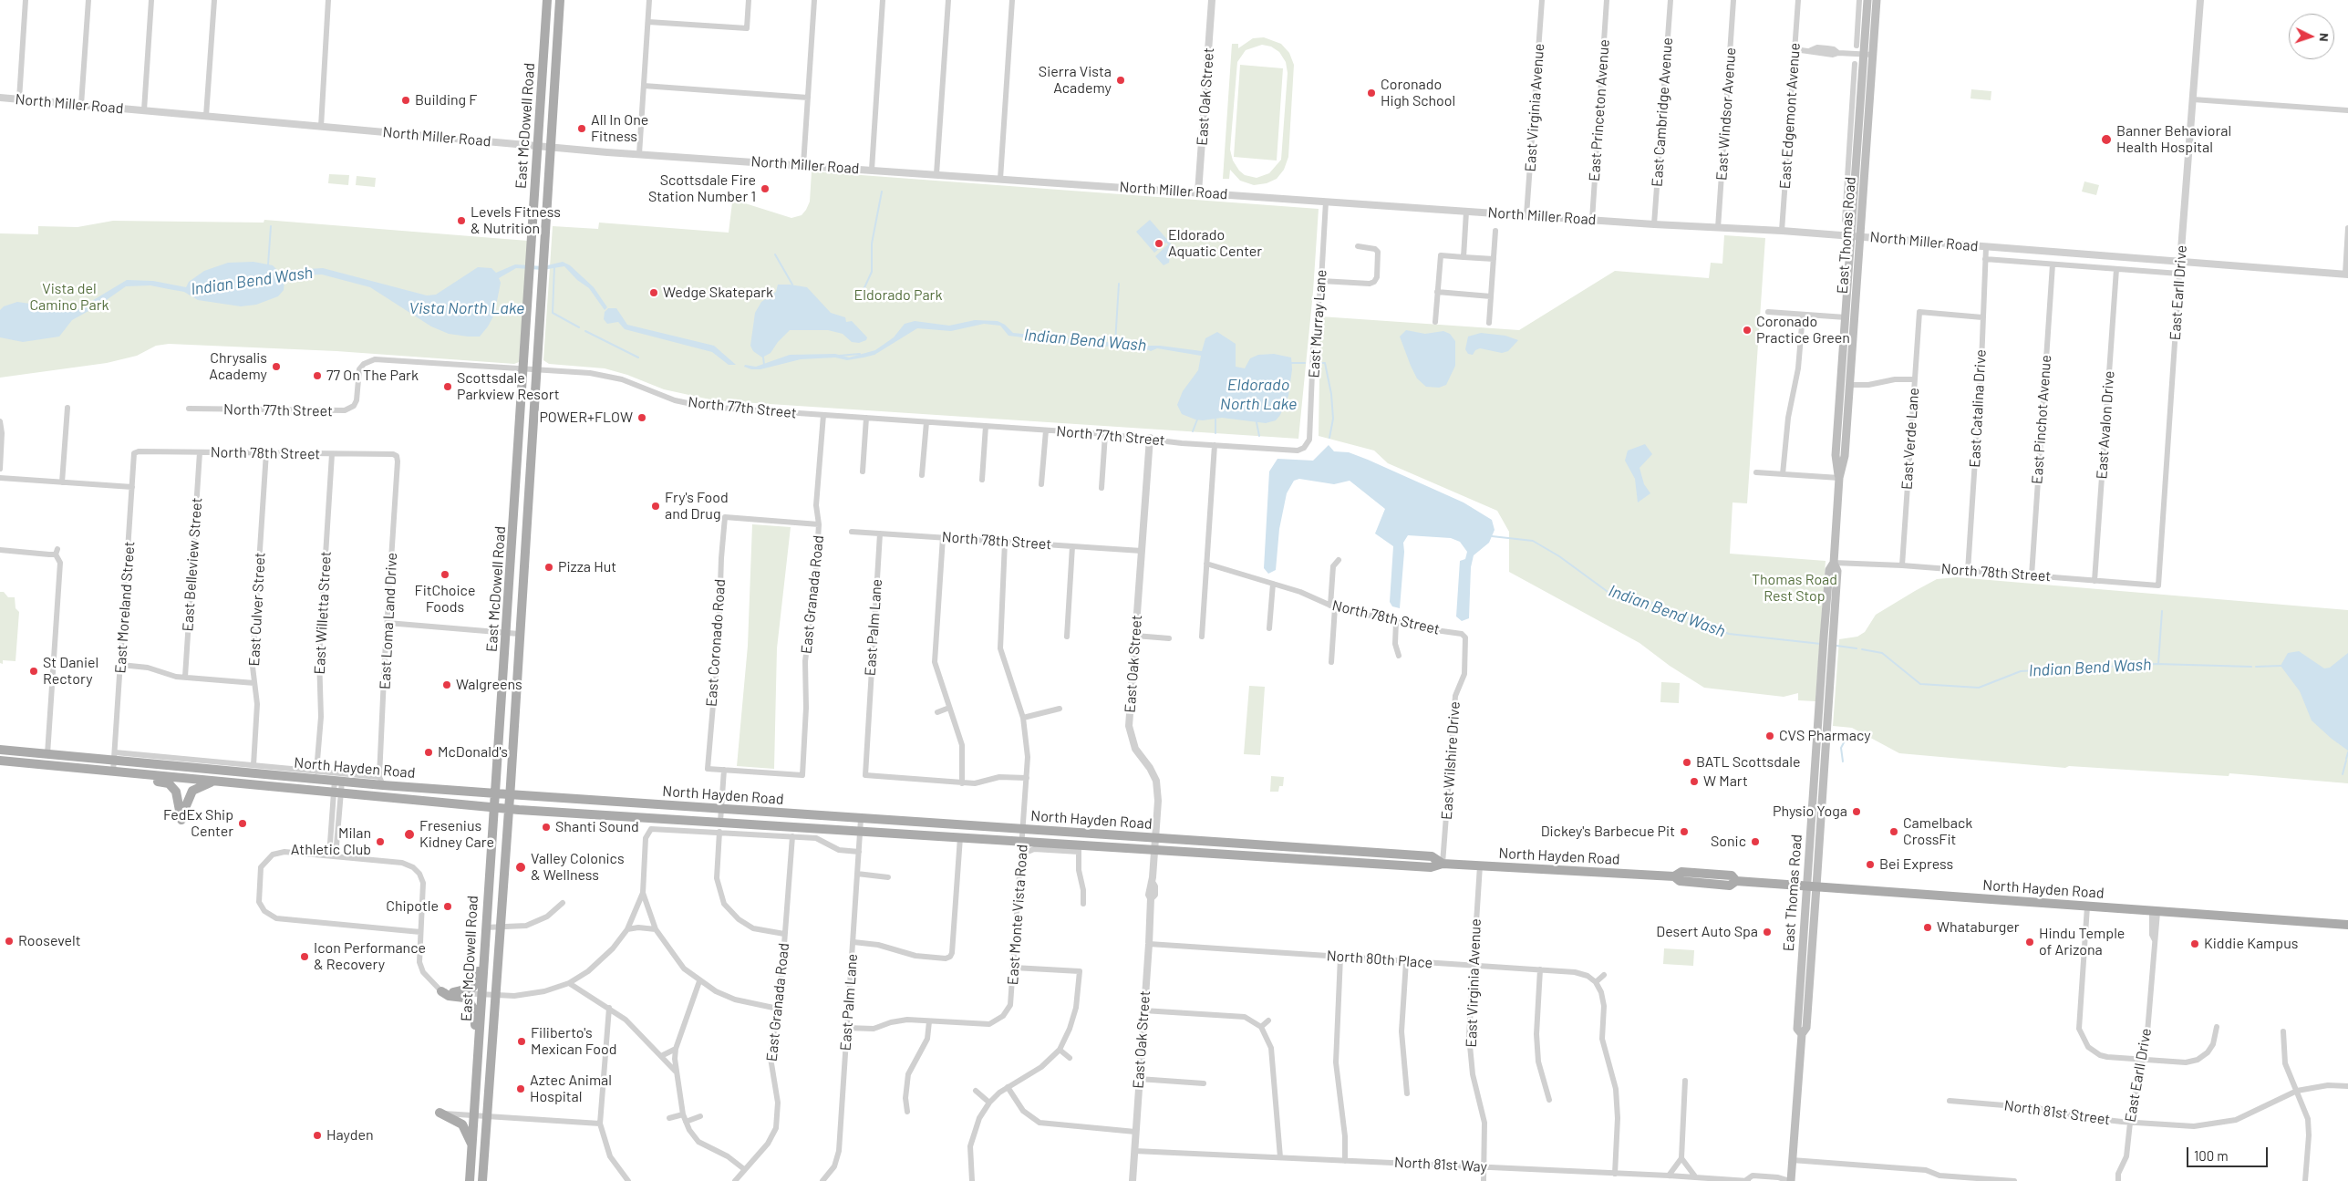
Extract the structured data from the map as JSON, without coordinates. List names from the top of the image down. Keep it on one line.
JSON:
{"streets":{"main road":["East McDowell Road","East Thomas Road","North Hayden Road"],"street":["East Oak Street","North Miller Road","East Virginia Avenue","East Princeton Avenue","East Cambridge Avenue","East Windsor Avenue","East Edgemont Avenue","East Earll Drive","East Murray Lane","North 77th Street","East Catalina Drive","East Pinchot Avenue","East Avalon Drive","East Verde Lane","North 78th Street","East Belleview Street","East Granada Road","East Moreland Street","East Culver Street","East Willetta Street","East Loma Land Drive","East Palm Lane","East Coronado Road","East Wilshire Drive","East Monte Vista Road","North 80th Place","North 81st Street","North 81st Way"]},"crossings":[["East Oak Street","North Miller Road"],["East Oak Street","North 77th Street"],["East Oak Street","North 78th Street"],["East Oak Street","North Hayden Road"],["East Oak Street","North 80th Place"],["East Oak Street","North 81st Way"],["North Miller Road","East Virginia Avenue"],["North Miller Road","East Princeton Avenue"],["North Miller Road","East Cambridge Avenue"],["North Miller Road","East Windsor Avenue"],["North Miller Road","East Edgemont Avenue"],["North Miller Road","East McDowell Road"],["North Miller Road","East Thomas Road"],["North Miller Road","East Earll Drive"],["North Miller Road","East Murray Lane"],["North Miller Road","East Catalina Drive"],["North Miller Road","East Pinchot Avenue"],["North Miller Road","East Avalon Drive"],["East Virginia Avenue","North Hayden Road"],["East Virginia Avenue","North 80th Place"],["East Virginia Avenue","North 81st Way"],["East McDowell Road","North 77th Street"],["East McDowell Road","North Hayden Road"],["East Thomas Road","North 78th Street"],["East Thomas Road","North Hayden Road"],["East Thomas Road","North 81st Way"],["East Earll Drive","North 78th Street"],["East Earll Drive","North Hayden Road"],["East Earll Drive","North 81st Street"],["East Murray Lane","North 77th Street"],["North 77th Street","East Granada Road"],["East Catalina Drive","East Verde Lane"],["East Catalina Drive","North 78th Street"],["East Pinchot Avenue","North 78th Street"],["East Avalon Drive","North 78th Street"],["East Verde Lane","North 78th Street"],["North 78th Street","East Belleview Street"],["North 78th Street","East Moreland Street"],["North 78th Street","East Culver Street"],["North 78th Street","East Willetta Street"],["North 78th Street","East Loma Land Drive"],["North 78th Street","East Palm Lane"],["North 78th Street","East Wilshire Drive"],["North 78th Street","East Monte Vista Road"],["East Granada Road","East Coronado Road"],["East Moreland Street","North Hayden Road"],["East Culver Street","North Hayden Road"],["East Willetta Street","North Hayden Road"],["East Loma Land Drive","North Hayden Road"],["East Palm Lane","North Hayden Road"],["East Wilshire Drive","North Hayden Road"],["North Hayden Road","East Monte Vista Road"]],"water":["Indian Bend Wash","Vista North Lake","Eldorado North Lake"],"parks":["Vista del Camino Park","Eldorado Park","Thomas Road Rest Stop"],"places":["Sierra Vista Academy","Coronado High School","Building F","All In One Fitness","Banner Behavioral Health Hospital","Scottsdale Fire Station Number 1","Levels Fitness & Nutrition","Eldorado Aquatic Center","Wedge Skatepark","Coronado Practice Green","Chrysalis Academy","77 On The Park","Scottsdale Parkview Resort","POWER+FLOW","Fry's Food and Drug","Pizza Hut","FitChoice Foods","St Daniel Rectory","Walgreens","CVS Pharmacy","McDonald's","BATL Scottsdale","W Mart","Physio Yoga","FedEx Ship Center","Shanti Sound","Dickey's Barbecue Pit","Camelback CrossFit","Fresenius Kidney Care","Milan Athletic Club","Sonic","Bei Express","Valley Colonics & Wellness","Chipotle","Whataburger","Desert Auto Spa","Roosevelt","Hindu Temple of Arizona","Kiddie Kampus","Icon Performance & Recovery","Filiberto's Mexican Food","Aztec Animal Hospital","Hayden"],"scale_bar":"100 m","north":"right"}
